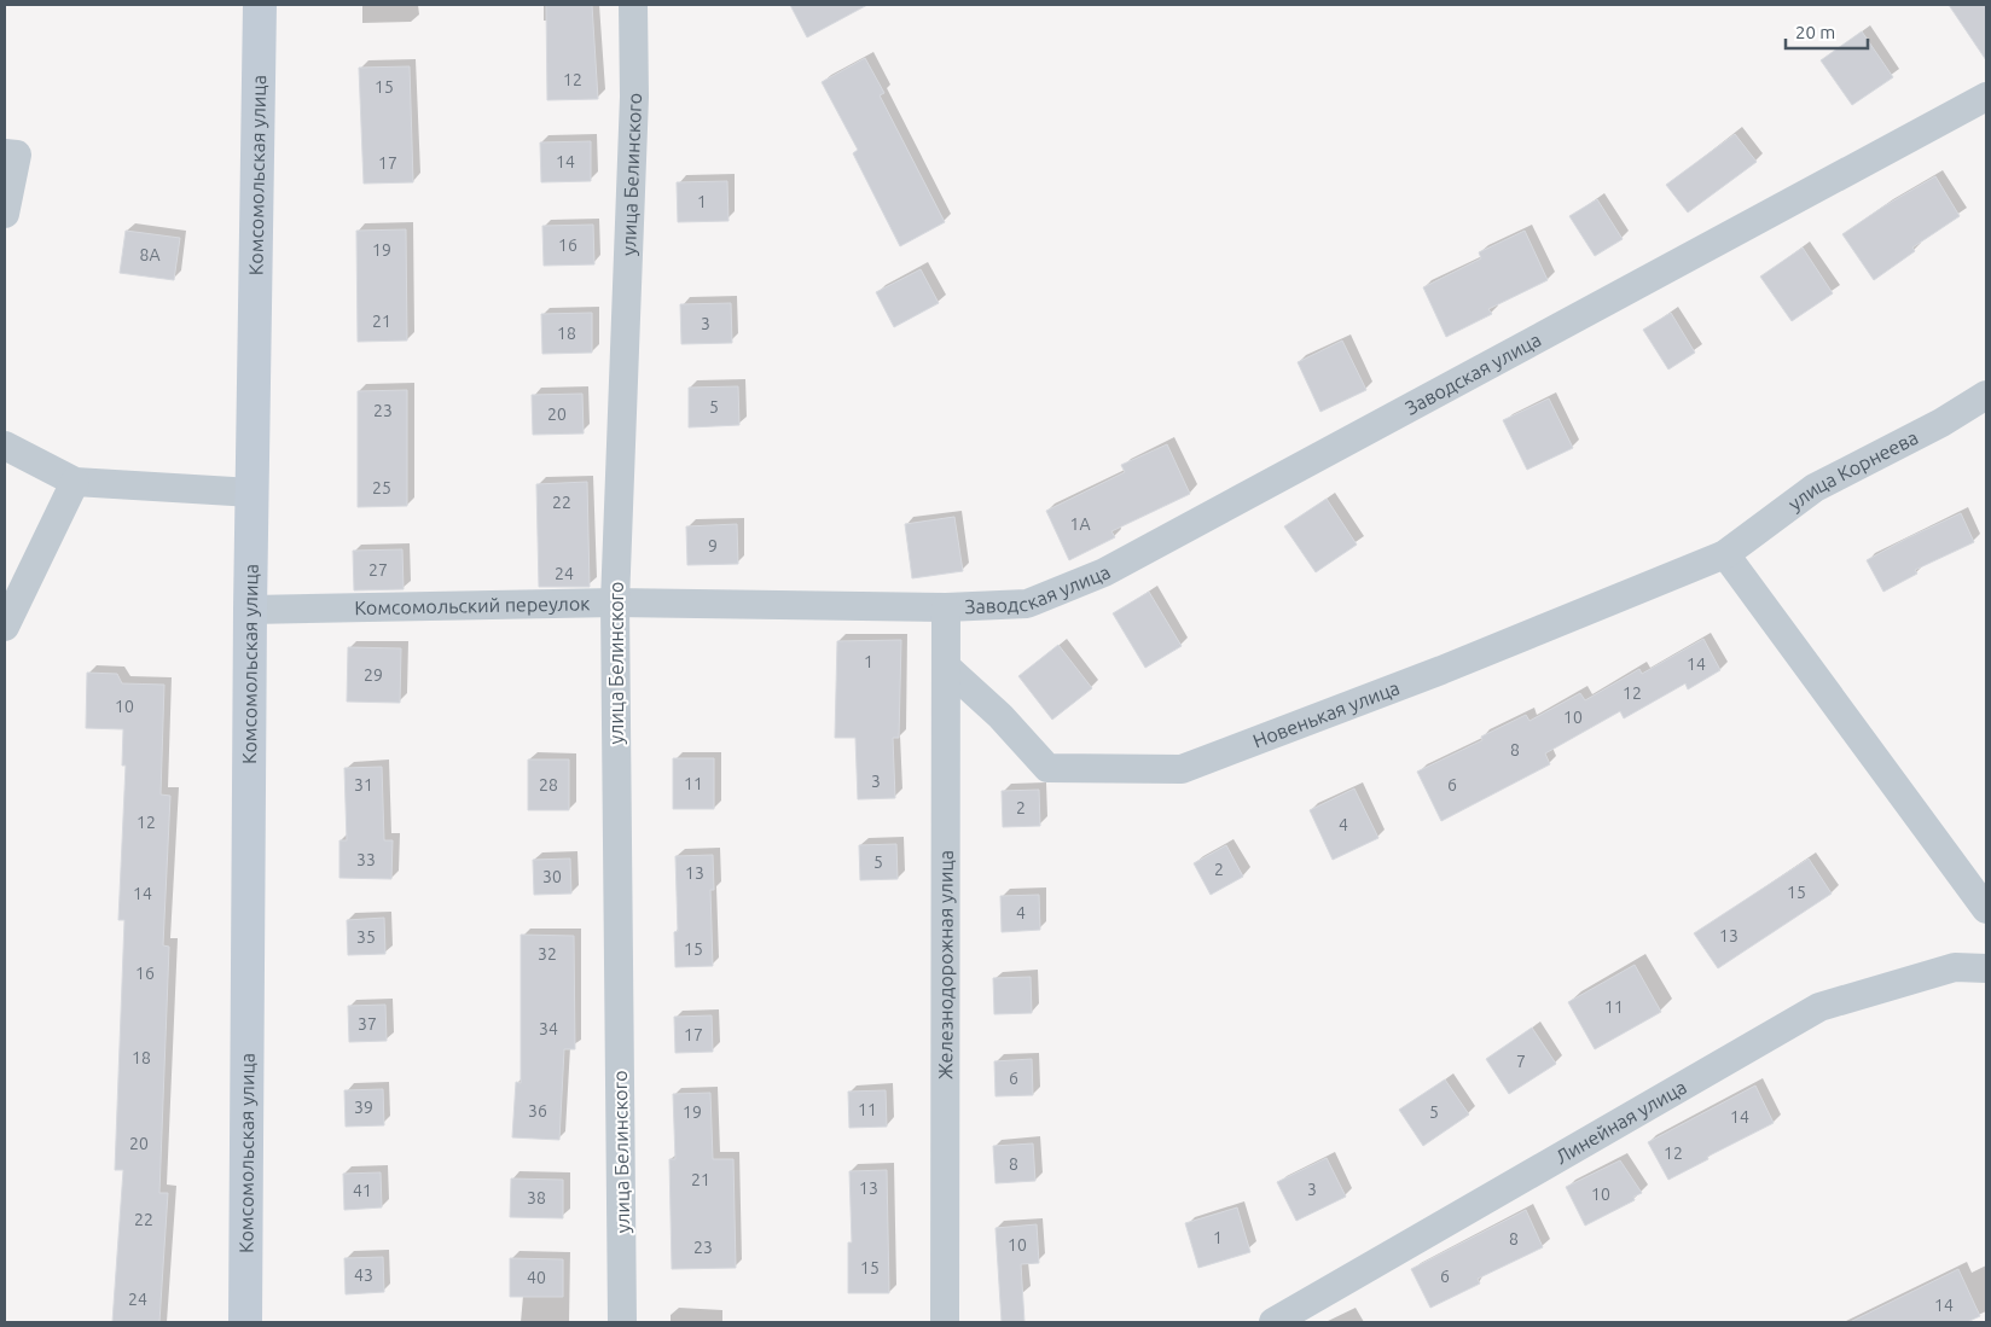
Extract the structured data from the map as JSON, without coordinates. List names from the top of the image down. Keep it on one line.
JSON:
{"streets":{"street":["Комсомольская улица","улица Белинского","Заводская улица","улица Корнеева","Комсомольский переулок","Новенькая улица","Железнодорожная улица","Линейная улица"]},"crossings":[["Комсомольская улица","Комсомольский переулок"],["улица Белинского","Комсомольский переулок"],["Заводская улица","Комсомольский переулок"],["Заводская улица","Железнодорожная улица"],["улица Корнеева","Новенькая улица"],["Комсомольский переулок","Железнодорожная улица"],["Новенькая улица","Железнодорожная улица"]],"house_numbers":["12","15","14","17","1","16","19","8А","21","3","18","5","23","20","25","22","1А","9","27","24","1","14","29","12","10","10","8","3","11","31","28","6","2","12","4","33","5","2","13","30","15","14","4","13","35","15","32","16","11","37","34","17","18","7","6","39","11","36","19","5","14","20","12","8","21","13","3","41","10","38","22","1","8","10","23","15","43","6","40","24","14"],"scale_bar":"20 m"}
